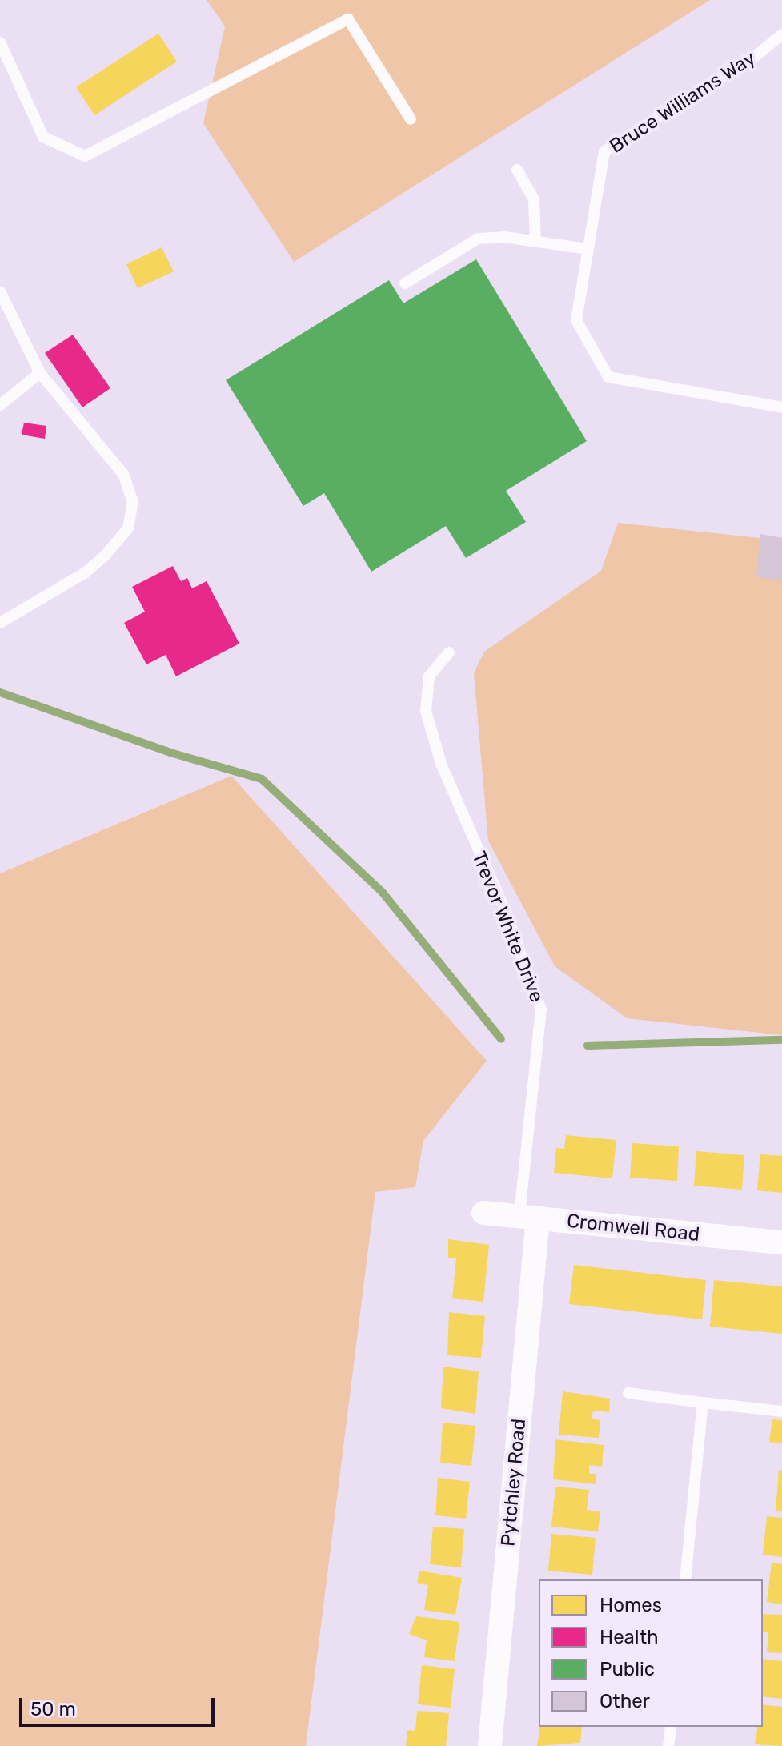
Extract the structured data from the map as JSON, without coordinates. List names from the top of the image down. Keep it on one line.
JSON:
{"streets":{"street":["Cromwell Road","Pytchley Road"],"lane":["Bruce Williams Way","Trevor White Drive"]},"crossings":[["Trevor White Drive","Cromwell Road"],["Trevor White Drive","Pytchley Road"],["Cromwell Road","Pytchley Road"]],"legend":["Homes","Health","Public","Other"],"scale_bar":"50 m"}
